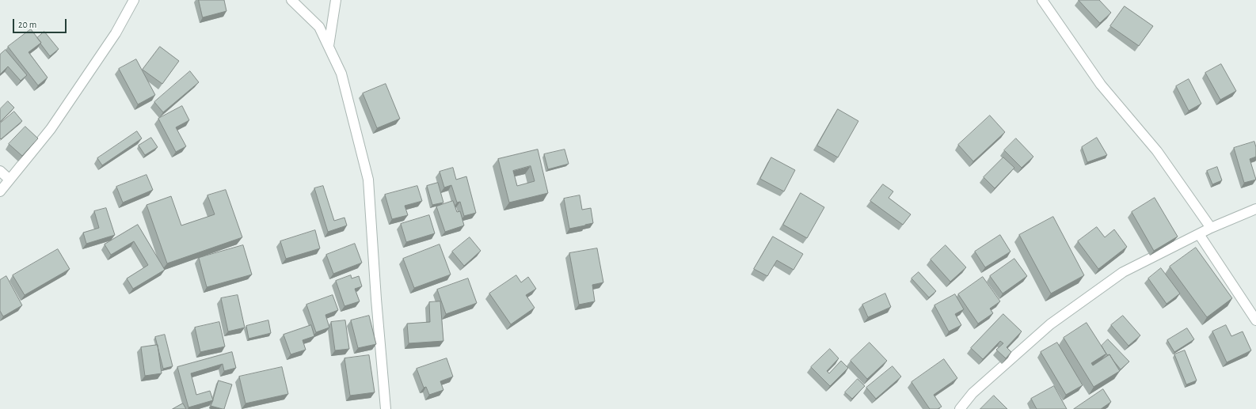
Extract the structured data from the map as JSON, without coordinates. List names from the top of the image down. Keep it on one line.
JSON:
{"scale_bar":"20 m"}
